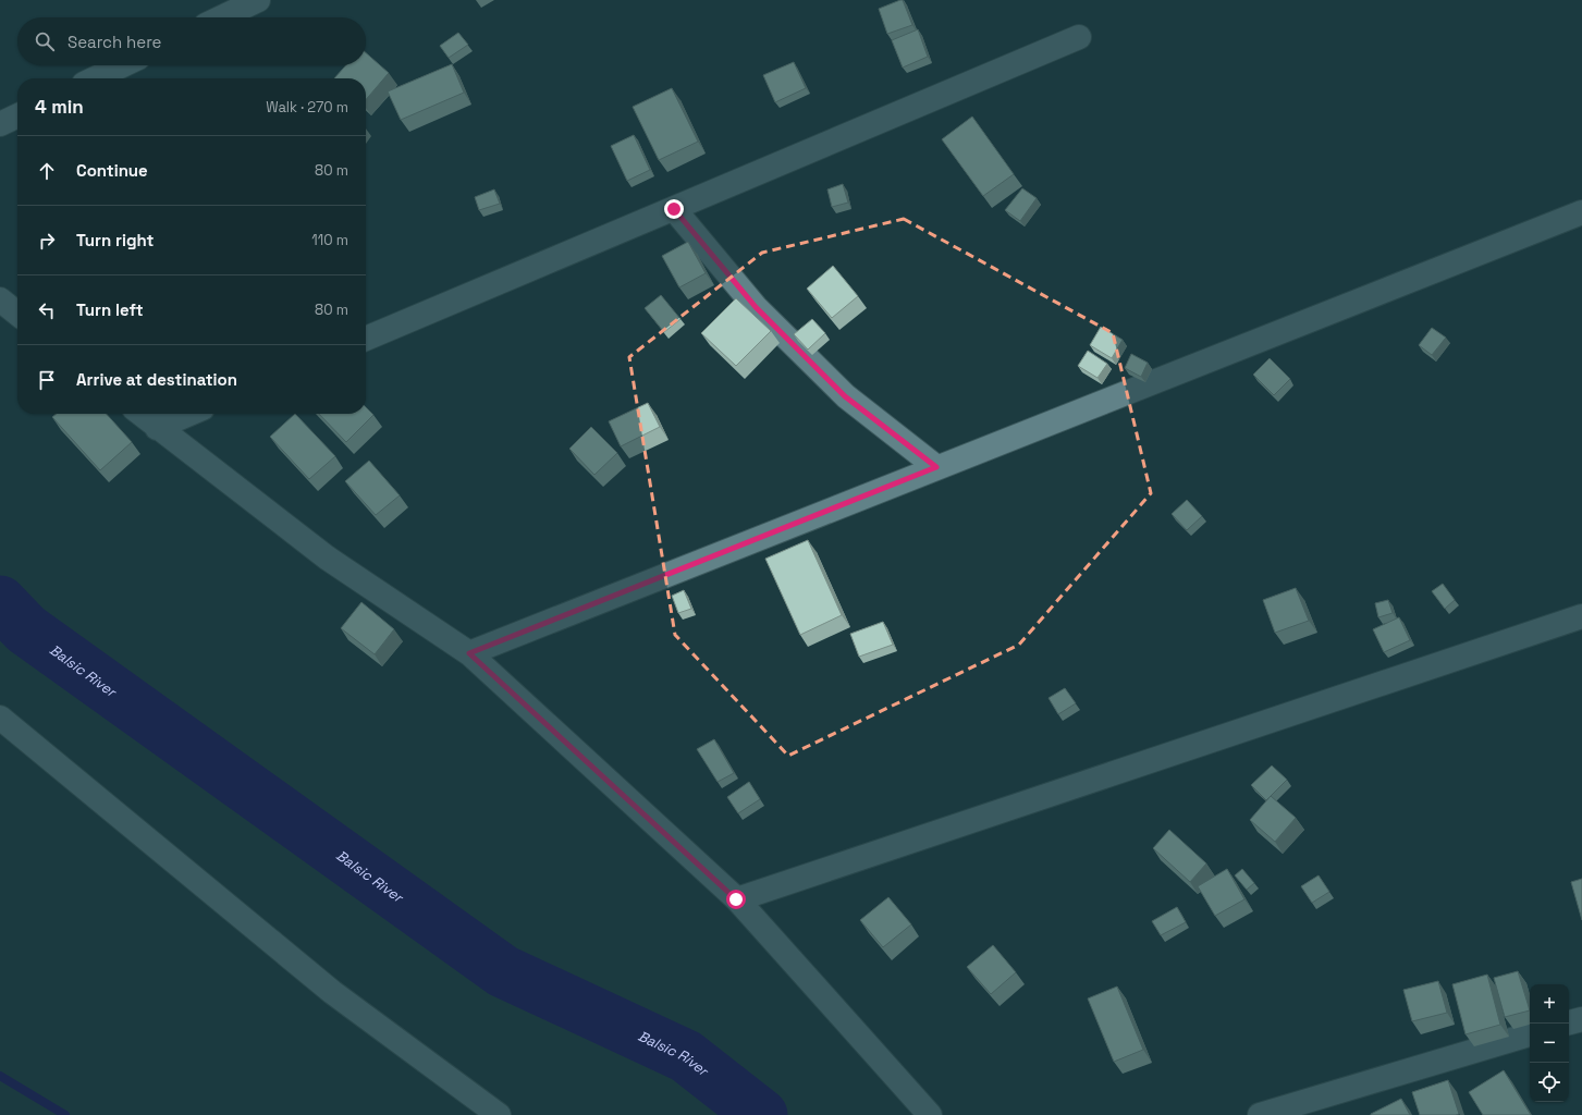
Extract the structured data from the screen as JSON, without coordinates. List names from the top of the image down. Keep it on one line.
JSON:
{"water":["Balsic River"],"page":{"search":"Search here","heading":["4 min","Walk · 270 m"],"list":[["Continue","80 m"],["Turn right","110 m"],["Turn left","80 m"],"Arrive at destination"],"map_buttons":["+","−"]}}
